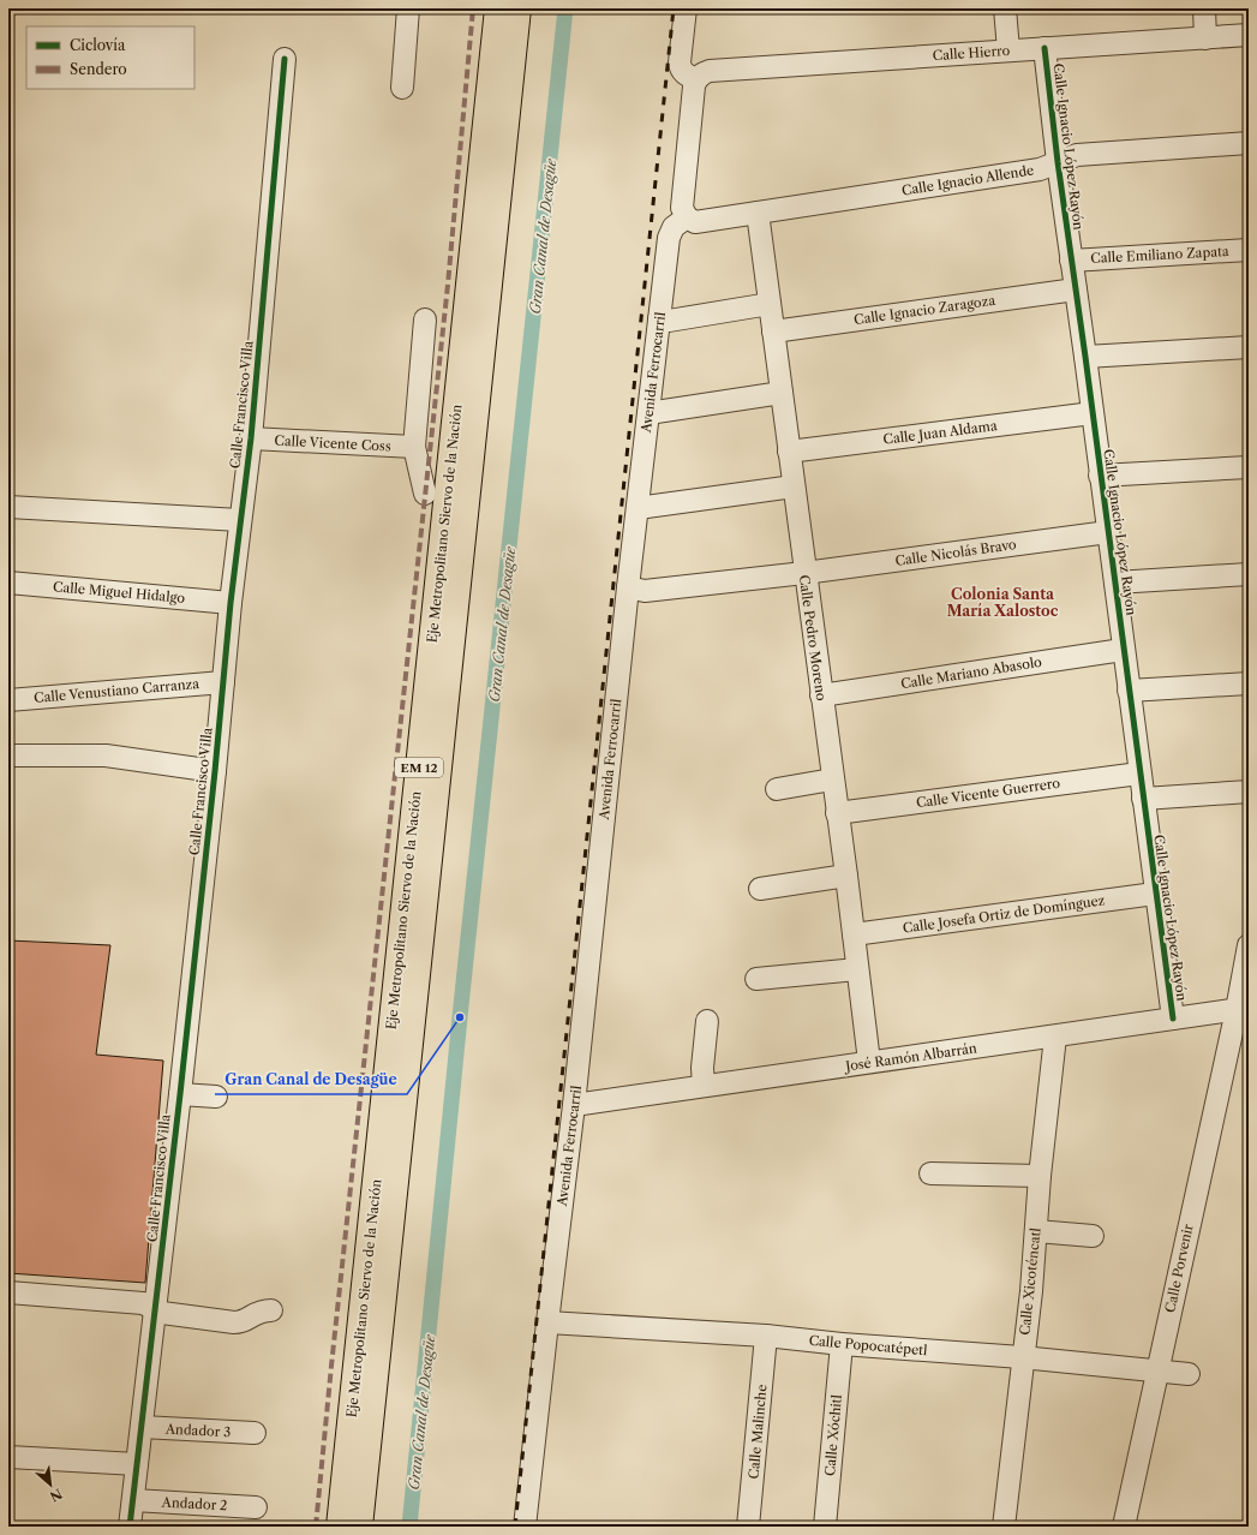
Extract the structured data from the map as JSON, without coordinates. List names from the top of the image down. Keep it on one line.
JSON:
{"streets":{"highway":["Eje Metropolitano Siervo de la Nación","EM 12"],"street":["Calle Hierro","Calle Ignacio López Rayón","Calle Ignacio Allende","Calle Emiliano Zapata","Calle Ignacio Zaragoza","Avenida Ferrocarril","Calle Francisco Villa","Calle Juan Aldama","Calle Vicente Coss","Calle Nicolás Bravo","Calle Miguel Hidalgo","Calle Pedro Moreno","Calle Mariano Abasolo","Calle Venustiano Carranza","Calle Vicente Guerrero","Calle Josefa Ortiz de Domínguez","José Ramón Albarrán","Calle Porvenir","Calle Xicoténcatl","Calle Popocatépetl","Andador 3","Calle Malinche","Calle Xóchitl","Andador 2"]},"crossings":[["Calle Hierro","Calle Ignacio López Rayón"],["Calle Ignacio López Rayón","Calle Ignacio Allende"],["Calle Ignacio López Rayón","Calle Emiliano Zapata"],["Calle Ignacio López Rayón","Calle Ignacio Zaragoza"],["Calle Ignacio López Rayón","Calle Juan Aldama"],["Calle Ignacio López Rayón","Calle Nicolás Bravo"],["Calle Ignacio López Rayón","Calle Mariano Abasolo"],["Calle Ignacio López Rayón","Calle Vicente Guerrero"],["Calle Ignacio López Rayón","Calle Josefa Ortiz de Domínguez"],["Calle Ignacio López Rayón","José Ramón Albarrán"],["Calle Ignacio Allende","Avenida Ferrocarril"],["Calle Ignacio Allende","Calle Pedro Moreno"],["Calle Ignacio Zaragoza","Calle Pedro Moreno"],["Avenida Ferrocarril","Calle Nicolás Bravo"],["Avenida Ferrocarril","José Ramón Albarrán"],["Avenida Ferrocarril","Calle Popocatépetl"],["Calle Francisco Villa","Calle Vicente Coss"],["Calle Francisco Villa","Calle Miguel Hidalgo"],["Calle Francisco Villa","Calle Venustiano Carranza"],["Calle Francisco Villa","Andador 3"],["Calle Francisco Villa","Andador 2"],["Calle Juan Aldama","Calle Pedro Moreno"],["Calle Nicolás Bravo","Calle Pedro Moreno"],["Calle Pedro Moreno","Calle Mariano Abasolo"],["Calle Pedro Moreno","Calle Vicente Guerrero"],["Calle Pedro Moreno","Calle Josefa Ortiz de Domínguez"],["Calle Pedro Moreno","José Ramón Albarrán"],["José Ramón Albarrán","Calle Porvenir"],["José Ramón Albarrán","Calle Xicoténcatl"],["Calle Porvenir","Calle Popocatépetl"],["Calle Xicoténcatl","Calle Popocatépetl"],["Calle Popocatépetl","Calle Malinche"],["Calle Popocatépetl","Calle Xóchitl"]],"districts":["Colonia Santa María Xalostoc"],"water":["Gran Canal de Desagüe"],"places":["Gran Canal de Desagüe"],"legend":["Ciclovía","Sendero"],"north":"bottom right"}
